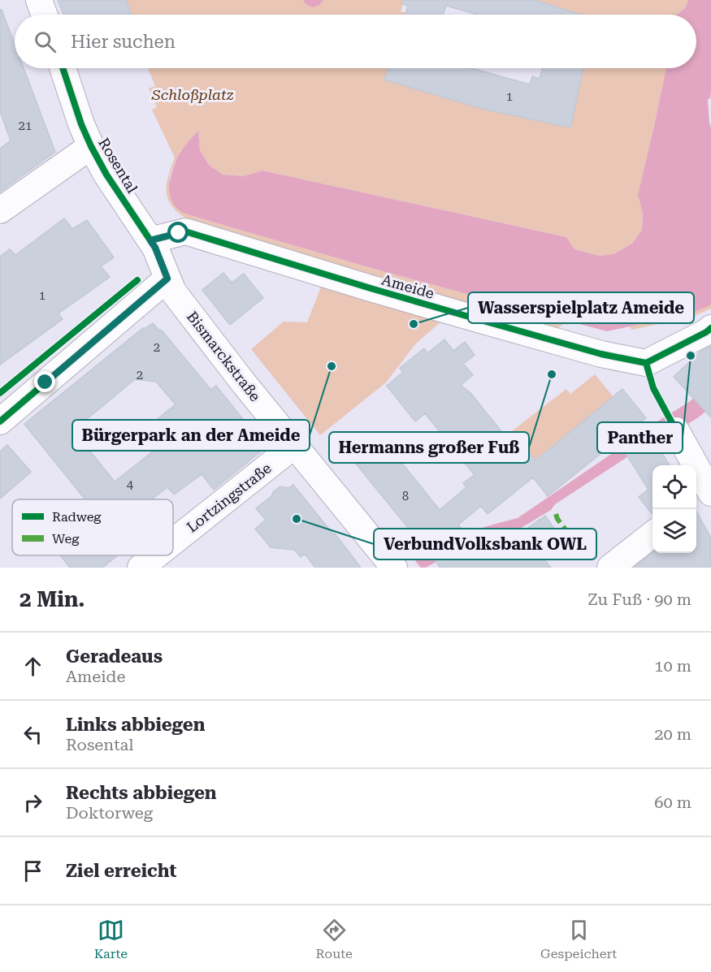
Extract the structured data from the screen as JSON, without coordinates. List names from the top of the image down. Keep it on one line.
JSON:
{"streets":{"street":["Rosental","Ameide","Bismarckstraße","Lortzingstraße"]},"crossings":[["Rosental","Ameide"],["Rosental","Bismarckstraße"],["Bismarckstraße","Lortzingstraße"]],"parks":["Schloßplatz"],"places":["Wasserspielplatz Ameide","Panther","Bürgerpark an der Ameide","Hermanns großer Fuß","VerbundVolksbank OWL"],"house_numbers":["1","21","1","2","2","4","8"],"legend":["Radweg","Weg"],"page":{"search":"Hier suchen","heading":["2 Min.","Zu Fuß · 90 m"],"list":[["Geradeaus","Ameide","10 m"],["Links abbiegen","Rosental","20 m"],["Rechts abbiegen","Doktorweg","60 m"],"Ziel erreicht"],"nav":["Karte","Route","Gespeichert"]}}
